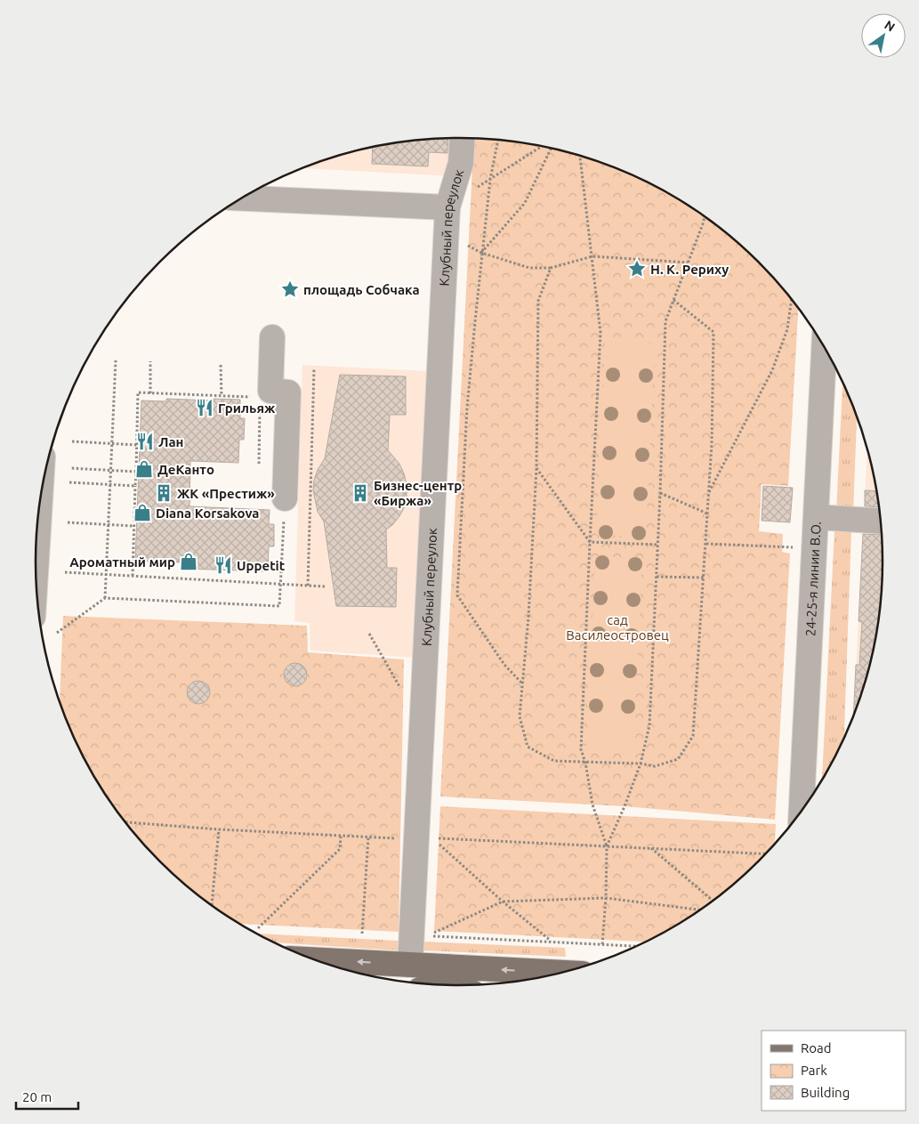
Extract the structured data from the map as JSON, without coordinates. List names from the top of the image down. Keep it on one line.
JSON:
{"streets":{"street":["Клубный переулок","24-25-я линии В.О."]},"parks":["сад Василеостровец"],"places":{"place":["Н. К. Рериху","площадь Собчака"],"restaurant":["Грильяж","Лан","Uppetit"],"shop":["ДеКанто","Diana Korsakova","Ароматный мир"],"building":["ЖК «Престиж»","Бизнес-центр «Биржа»"]},"legend":["Road","Park","Building"],"scale_bar":"20 m","north":"top right"}
